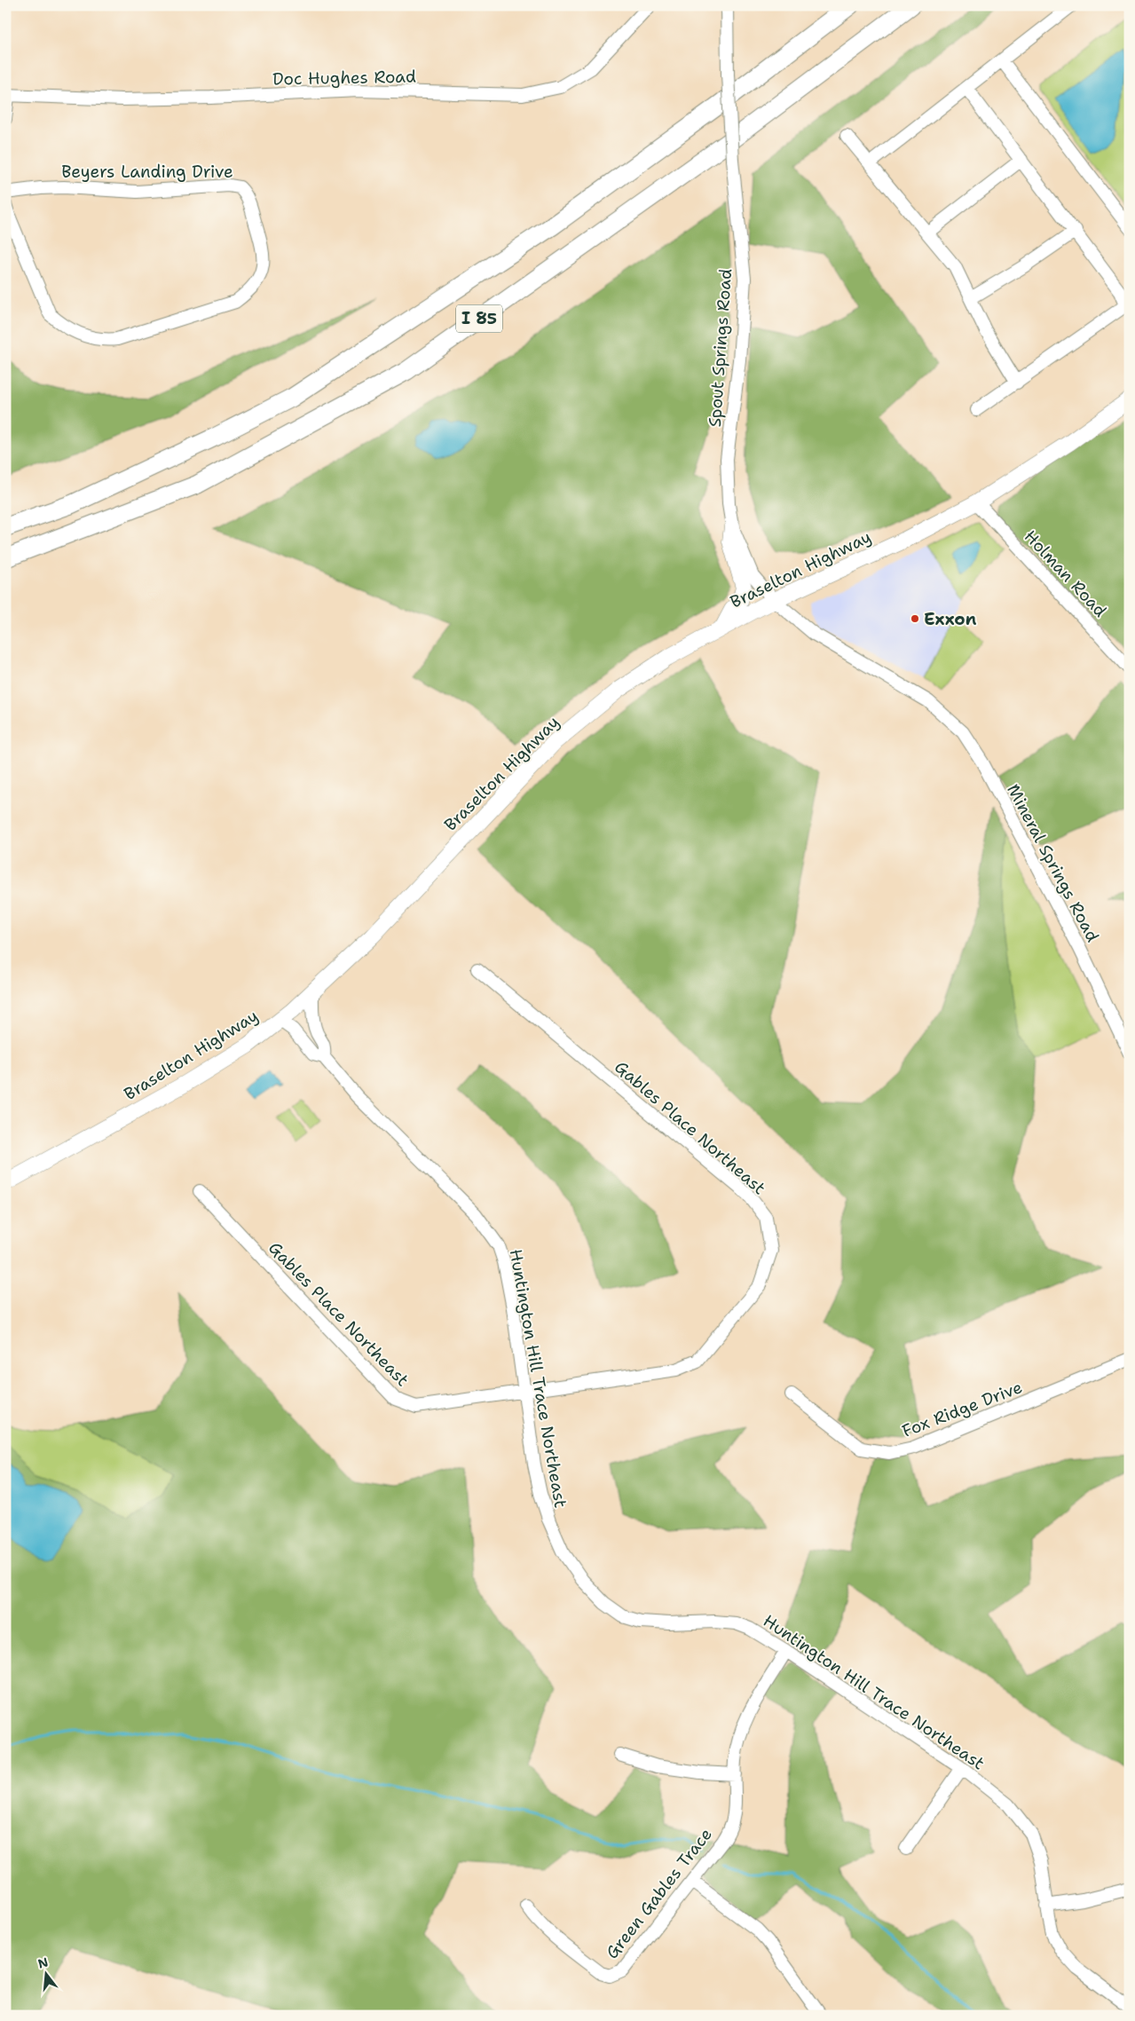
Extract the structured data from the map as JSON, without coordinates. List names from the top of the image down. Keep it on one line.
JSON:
{"streets":{"highway":["I 85"],"main road":["Braselton Highway"],"street":["Doc Hughes Road","Beyers Landing Drive","Spout Springs Road","Holman Road","Mineral Springs Road","Gables Place Northeast","Huntington Hill Trace Northeast","Fox Ridge Drive","Green Gables Trace"]},"crossings":[["Spout Springs Road","Braselton Highway"],["Spout Springs Road","Mineral Springs Road"],["Braselton Highway","Holman Road"],["Braselton Highway","Mineral Springs Road"],["Braselton Highway","Huntington Hill Trace Northeast"],["Gables Place Northeast","Huntington Hill Trace Northeast"],["Huntington Hill Trace Northeast","Green Gables Trace"]],"places":["Exxon"],"north":"top"}
